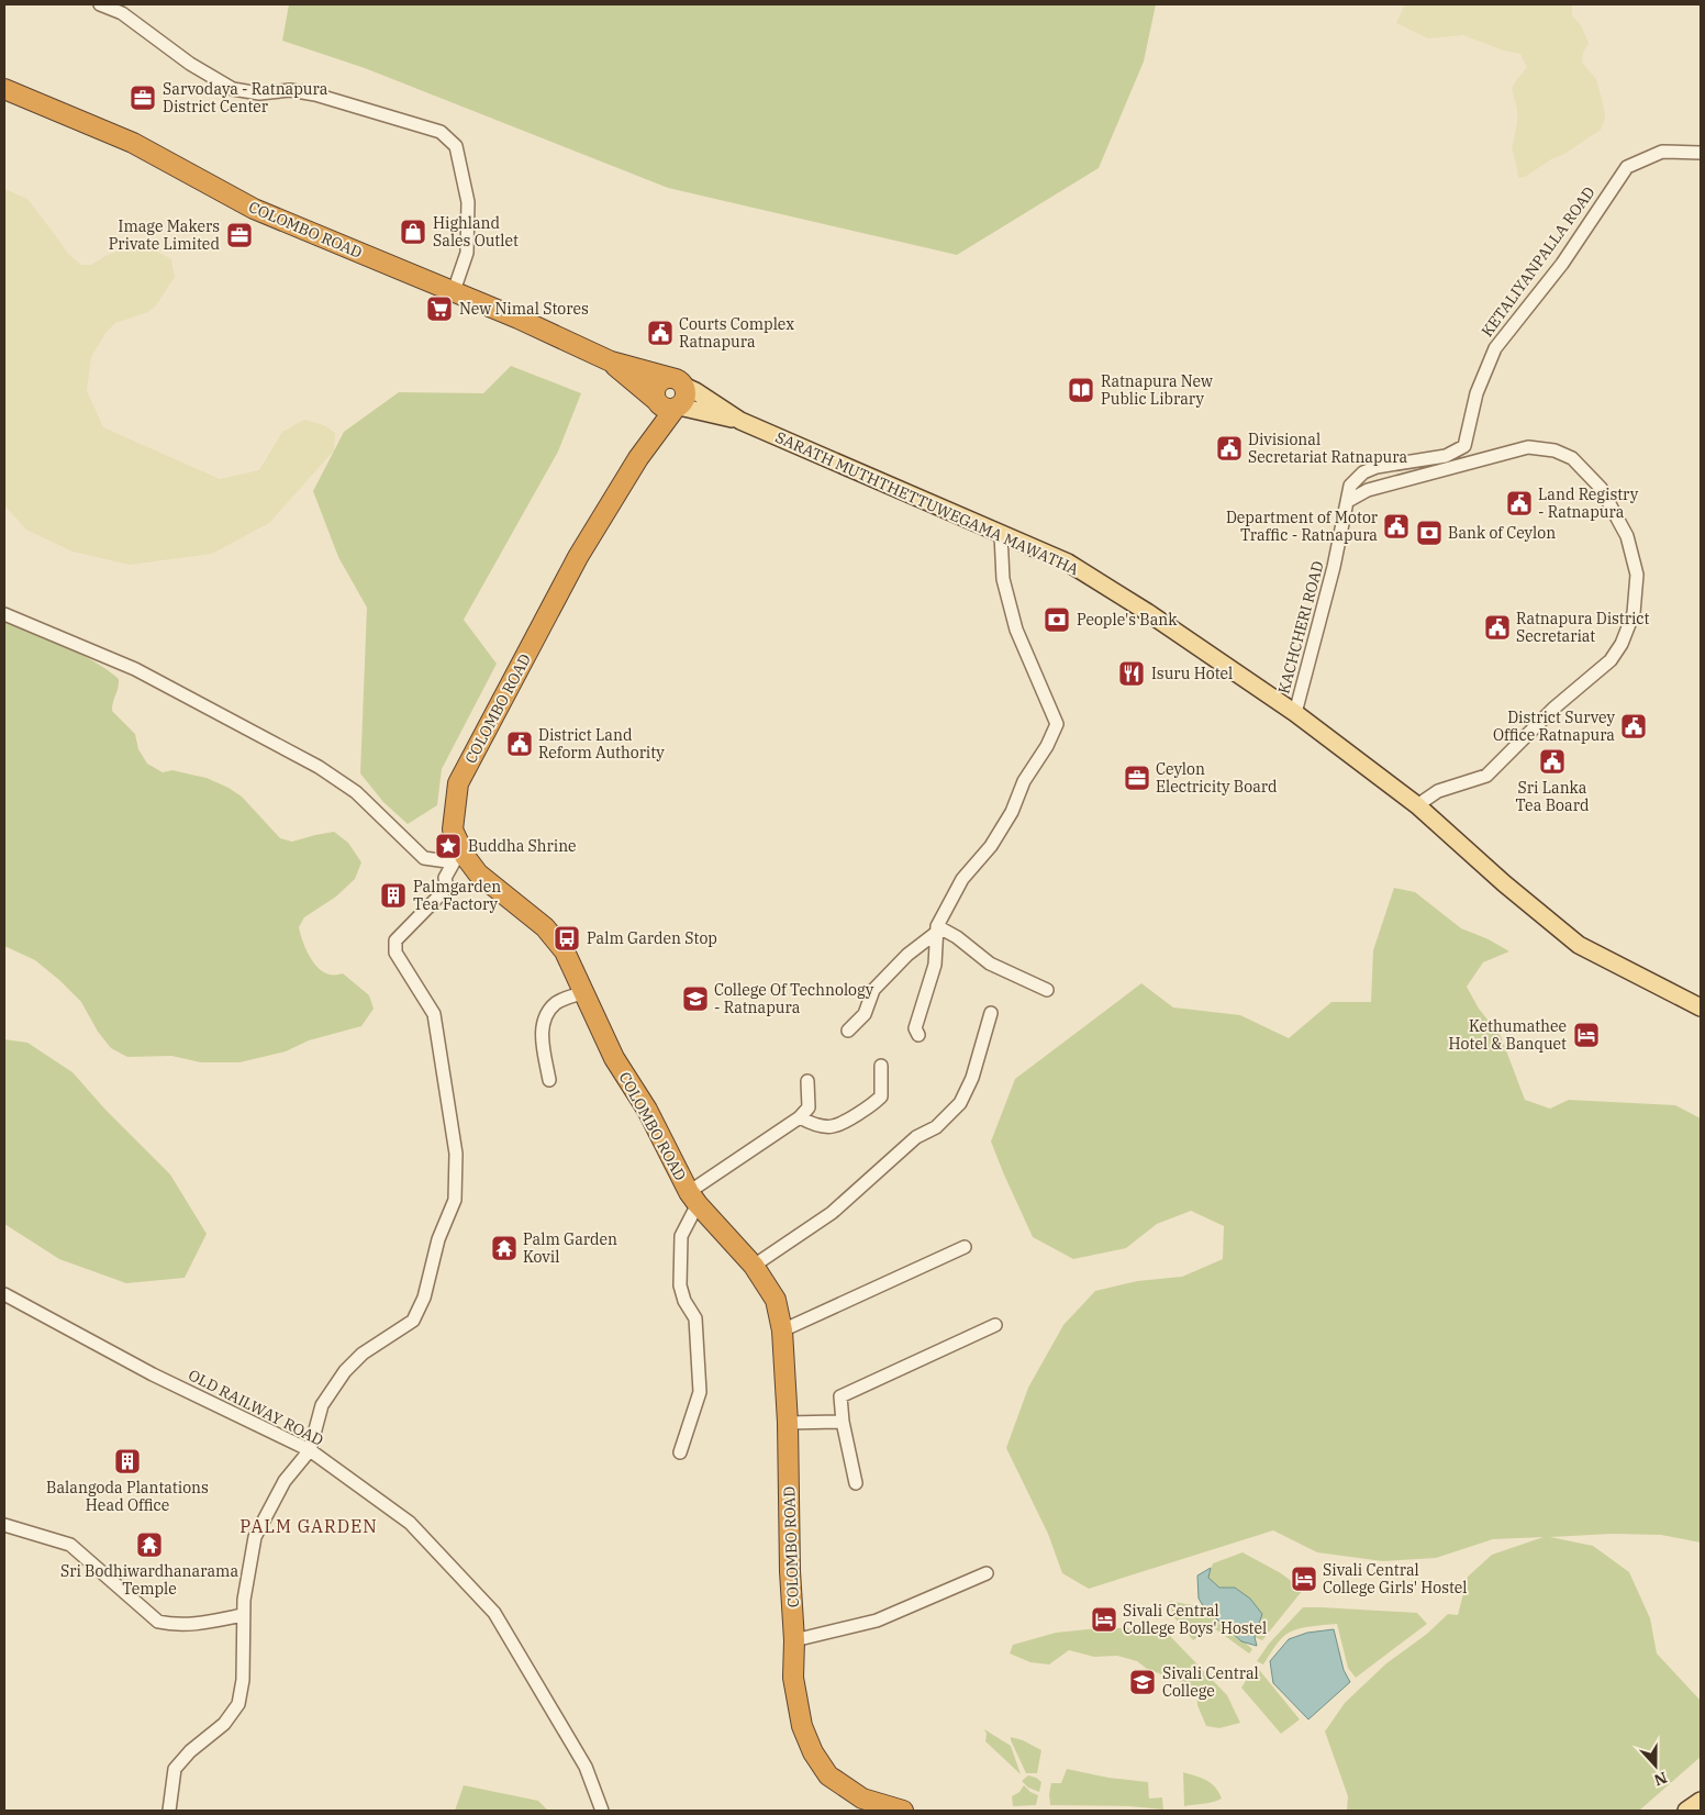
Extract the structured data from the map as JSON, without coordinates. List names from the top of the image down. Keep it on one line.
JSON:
{"streets":{"highway":["COLOMBO ROAD"],"main road":["SARATH MUTHTHETTUWEGAMA MAWATHA"],"street":["KETALIYANPALLA ROAD","KACHCHERI ROAD","OLD RAILWAY ROAD"]},"crossings":[["KETALIYANPALLA ROAD","KACHCHERI ROAD"],["SARATH MUTHTHETTUWEGAMA MAWATHA","KACHCHERI ROAD"]],"districts":["PALM GARDEN"],"places":{"office":["Sarvodaya - Ratnapura District Center","Image Makers Private Limited","Ceylon Electricity Board"],"shop":["Highland Sales Outlet"],"supermarket":["New Nimal Stores"],"public building":["Courts Complex Ratnapura","Divisional Secretariat Ratnapura","Land Registry - Ratnapura","Department of Motor Traffic - Ratnapura","Ratnapura District Secretariat","District Survey Office Ratnapura","District Land Reform Authority","Sri Lanka Tea Board"],"library":["Ratnapura New Public Library"],"bank":["Bank of Ceylon","People's Bank"],"restaurant":["Isuru Hotel"],"place":["Buddha Shrine"],"building":["Palmgarden Tea Factory","Balangoda Plantations Head Office"],"bus stop":["Palm Garden Stop"],"school or university":["College Of Technology - Ratnapura","Sivali Central College"],"hotel":["Kethumathee Hotel & Banquet","Sivali Central College Girls' Hostel","Sivali Central College Boys' Hostel"],"temple":["Palm Garden Kovil","Sri Bodhiwardhanarama Temple"]},"north":"bottom"}
